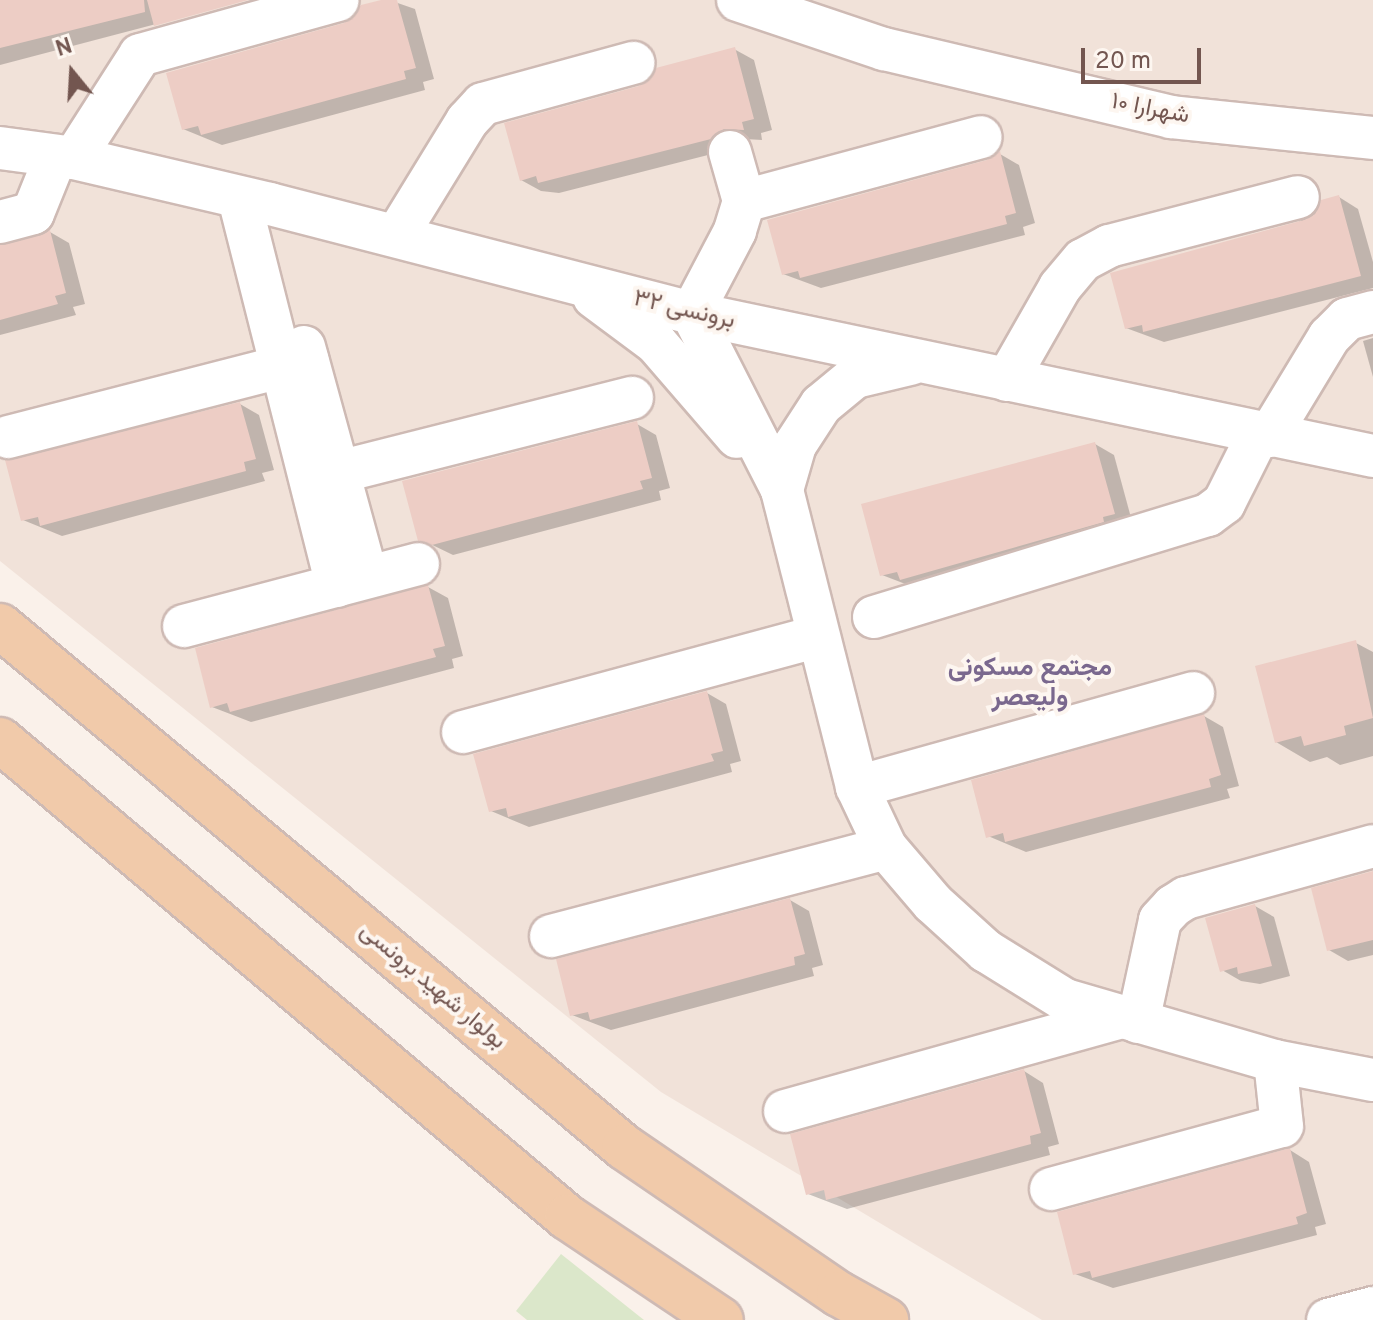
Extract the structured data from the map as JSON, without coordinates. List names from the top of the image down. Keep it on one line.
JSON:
{"streets":{"main road":["بولوار شهید برونسی"],"street":["شهرارا ۱۰","برونسی ۳۲"]},"districts":["مجتمع مسکونی ولیعصر"],"scale_bar":"20 m","north":"top"}
